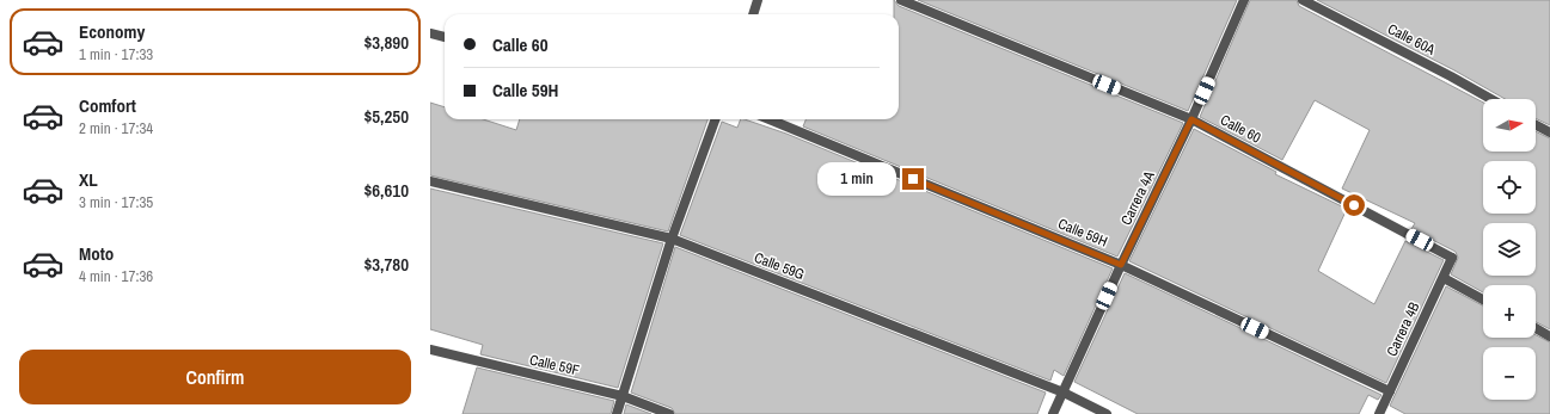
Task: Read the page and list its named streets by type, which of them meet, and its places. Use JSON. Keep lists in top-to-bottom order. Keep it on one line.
{"streets":{"street":["Calle 60A","Calle 60","Carrera 4A","Calle 59H","Calle 59G","Carrera 4B","Calle 59F"]},"crossings":[["Calle 60","Carrera 4A"],["Calle 60","Carrera 4B"],["Carrera 4A","Calle 59H"],["Carrera 4A","Calle 59G"],["Calle 59H","Carrera 4B"]],"north":"right","page":{"list":[{"name":"Economy","note":"1 min · 17:33","value":"$3,890"},{"name":"Comfort","note":"2 min · 17:34","value":"$5,250"},{"name":"XL","note":"3 min · 17:35","value":"$6,610"},{"name":"Moto","note":"4 min · 17:36","value":"$3,780"}],"banner":["Calle 60","Calle 59H"],"map_buttons":["+","−"],"bubble":"1 min","buttons":"Confirm"}}
